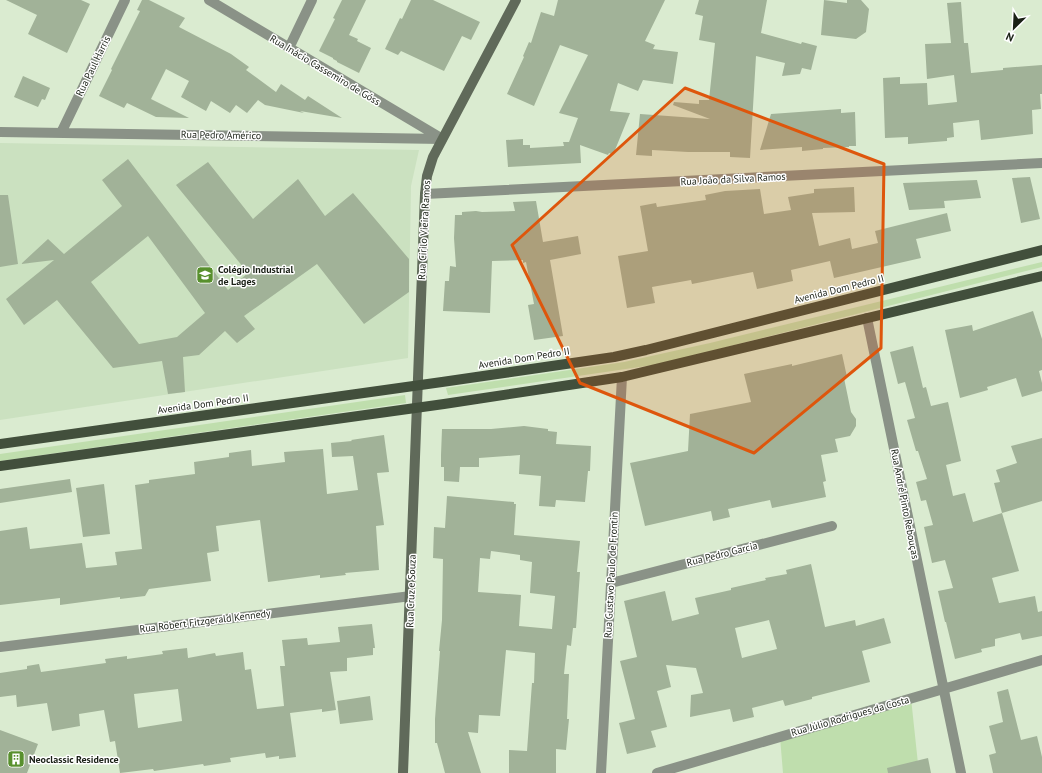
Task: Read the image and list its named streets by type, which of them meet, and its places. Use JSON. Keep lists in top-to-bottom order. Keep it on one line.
{"streets":{"main road":["Rua Cirilo Vieira Ramos","Avenida Dom Pedro II","Rua Cruz e Souza"],"street":["Rua Paul Harris","Rua Inácio Cassemiro de Góss","Rua Pedro Américo","Rua João da Silva Ramos","Rua André Pinto Rebouças","Rua Pedro Garcia","Rua Gustavo Paulo de Frontin","Rua Robert Fitzgerald Kennedy","Rua Júlio Rodrigues da Costa"]},"crossings":[["Rua Paul Harris","Rua Pedro Américo"],["Rua Inácio Cassemiro de Góss","Rua Pedro Américo"],["Rua Inácio Cassemiro de Góss","Rua Cirilo Vieira Ramos"],["Rua Pedro Américo","Rua Cirilo Vieira Ramos"],["Rua João da Silva Ramos","Rua Cirilo Vieira Ramos"],["Rua Cirilo Vieira Ramos","Avenida Dom Pedro II"],["Rua Cirilo Vieira Ramos","Rua Cruz e Souza"],["Rua André Pinto Rebouças","Rua Júlio Rodrigues da Costa"],["Rua Pedro Garcia","Rua Gustavo Paulo de Frontin"],["Rua Cruz e Souza","Rua Robert Fitzgerald Kennedy"]],"places":{"school or university":["Colégio Industrial de Lages"],"building":["Neoclassic Residence"]},"north":"bottom left"}
